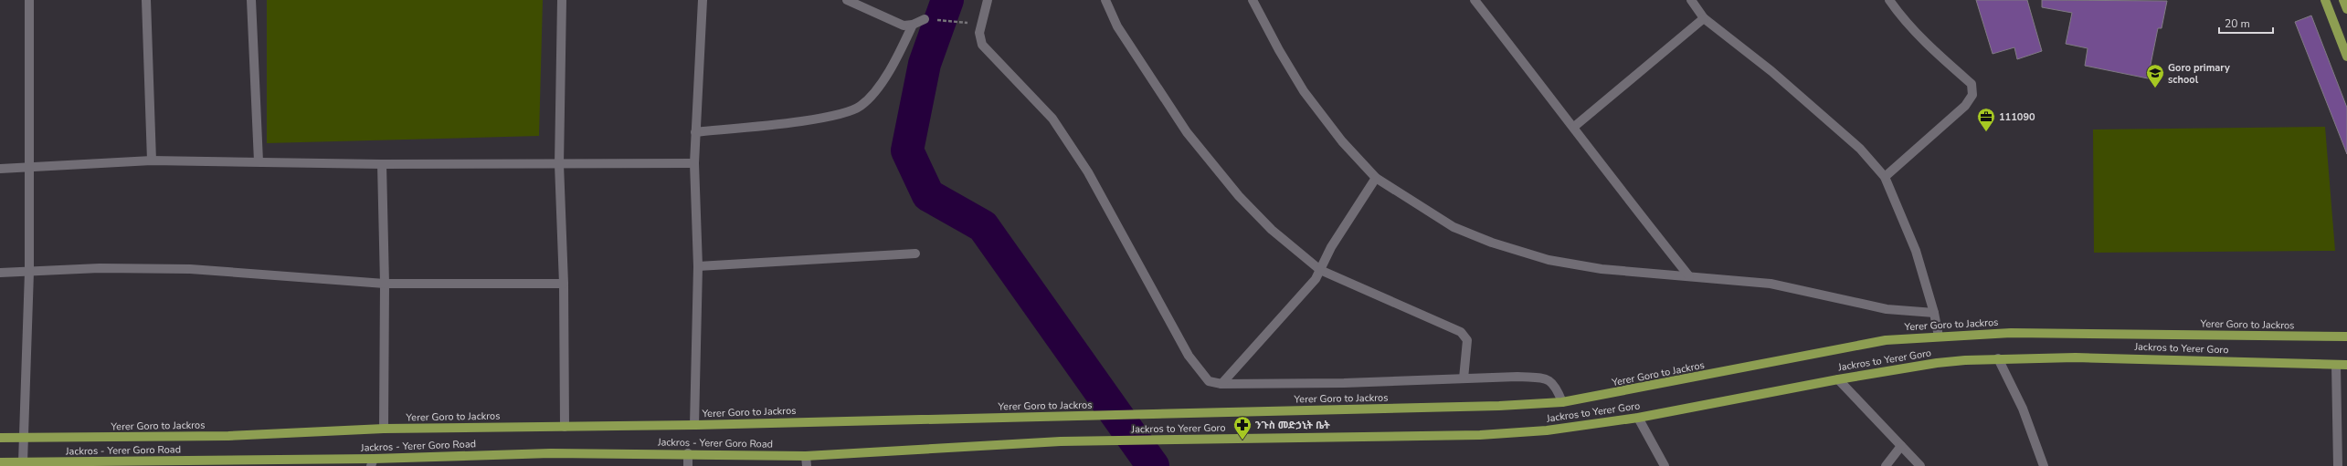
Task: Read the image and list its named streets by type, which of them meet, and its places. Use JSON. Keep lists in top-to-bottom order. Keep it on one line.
{"streets":{"main road":["Yerer Goro to Jackros","Jackros to Yerer Goro","Jackros - Yerer Goro Road"]},"crossings":[["Jackros to Yerer Goro","Jackros - Yerer Goro Road"]],"places":{"school or university":["Goro primary school"],"office":["111090"],"pharmacy":["ንጉስ መድኃኒት ቤት"]},"scale_bar":"20 m"}
